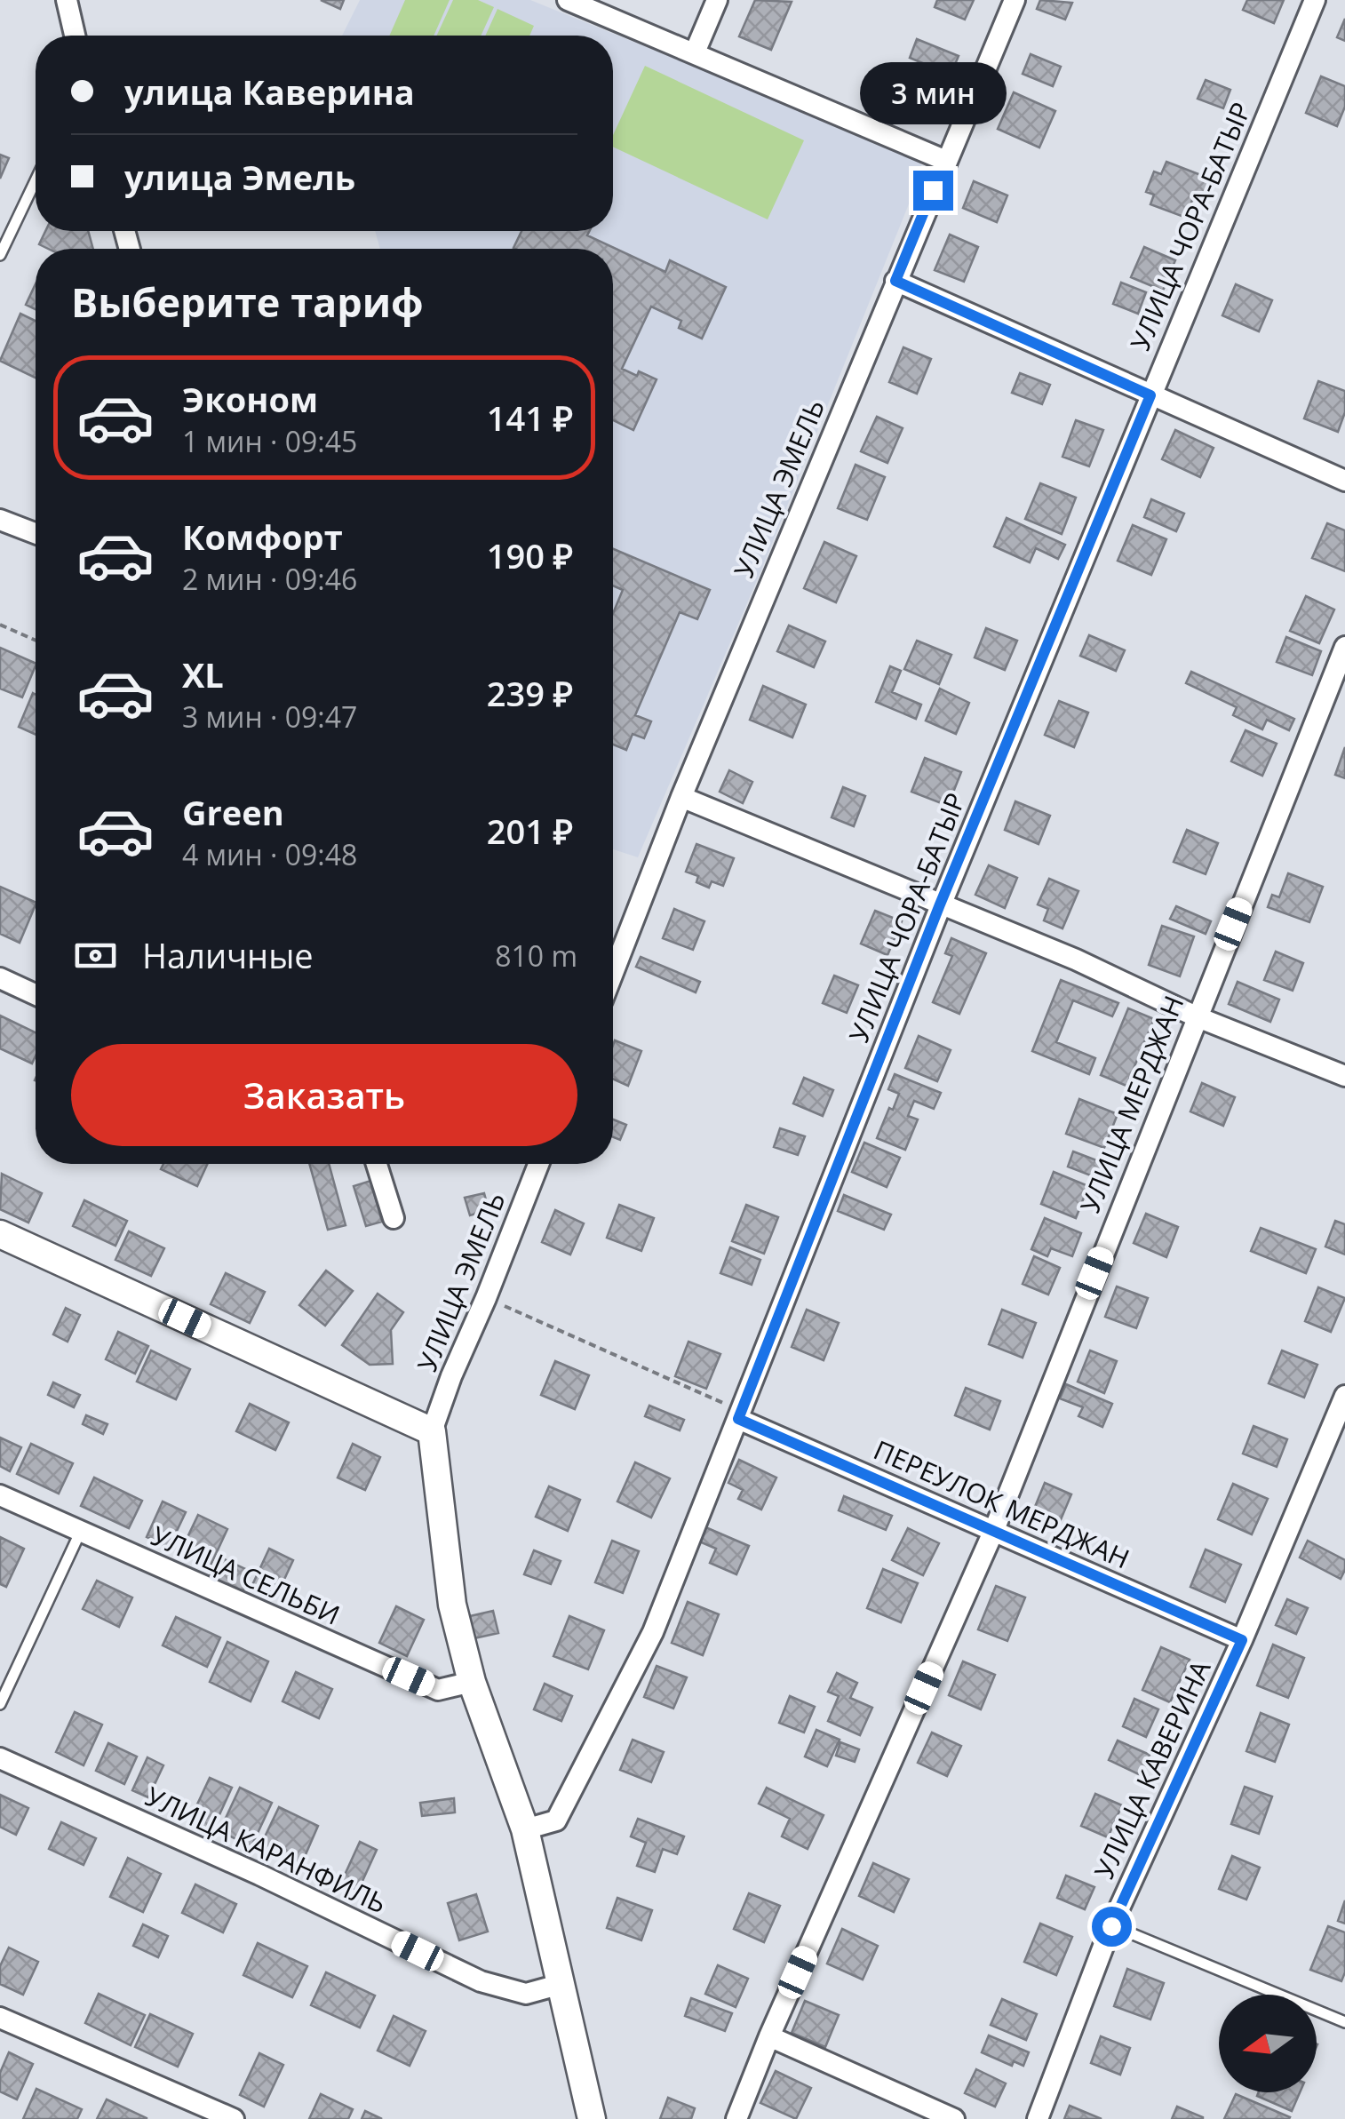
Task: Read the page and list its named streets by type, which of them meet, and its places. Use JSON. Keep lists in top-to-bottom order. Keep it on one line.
{"streets":{"street":["УЛИЦА ЧОРА-БАТЫР","УЛИЦА ЭМЕЛЬ","УЛИЦА МЕРДЖАН","ПЕРЕУЛОК МЕРДЖАН","УЛИЦА СЕЛЬБИ","УЛИЦА КАВЕРИНА","УЛИЦА КАРАНФИЛЬ"]},"crossings":[["УЛИЦА ЧОРА-БАТЫР","ПЕРЕУЛОК МЕРДЖАН"],["УЛИЦА МЕРДЖАН","ПЕРЕУЛОК МЕРДЖАН"],["ПЕРЕУЛОК МЕРДЖАН","УЛИЦА КАВЕРИНА"]],"north":"left","page":{"banner":["улица Каверина","улица Эмель"],"bubble":"3 мин","heading":"Выберите тариф","list":[{"name":"Эконом","note":"1 мин · 09:45","value":"141 ₽"},{"name":"Комфорт","note":"2 мин · 09:46","value":"190 ₽"},{"name":"XL","note":"3 мин · 09:47","value":"239 ₽"},{"name":"Green","note":"4 мин · 09:48","value":"201 ₽"}],"pay":["Наличные","810 m"],"buttons":"Заказать"}}
